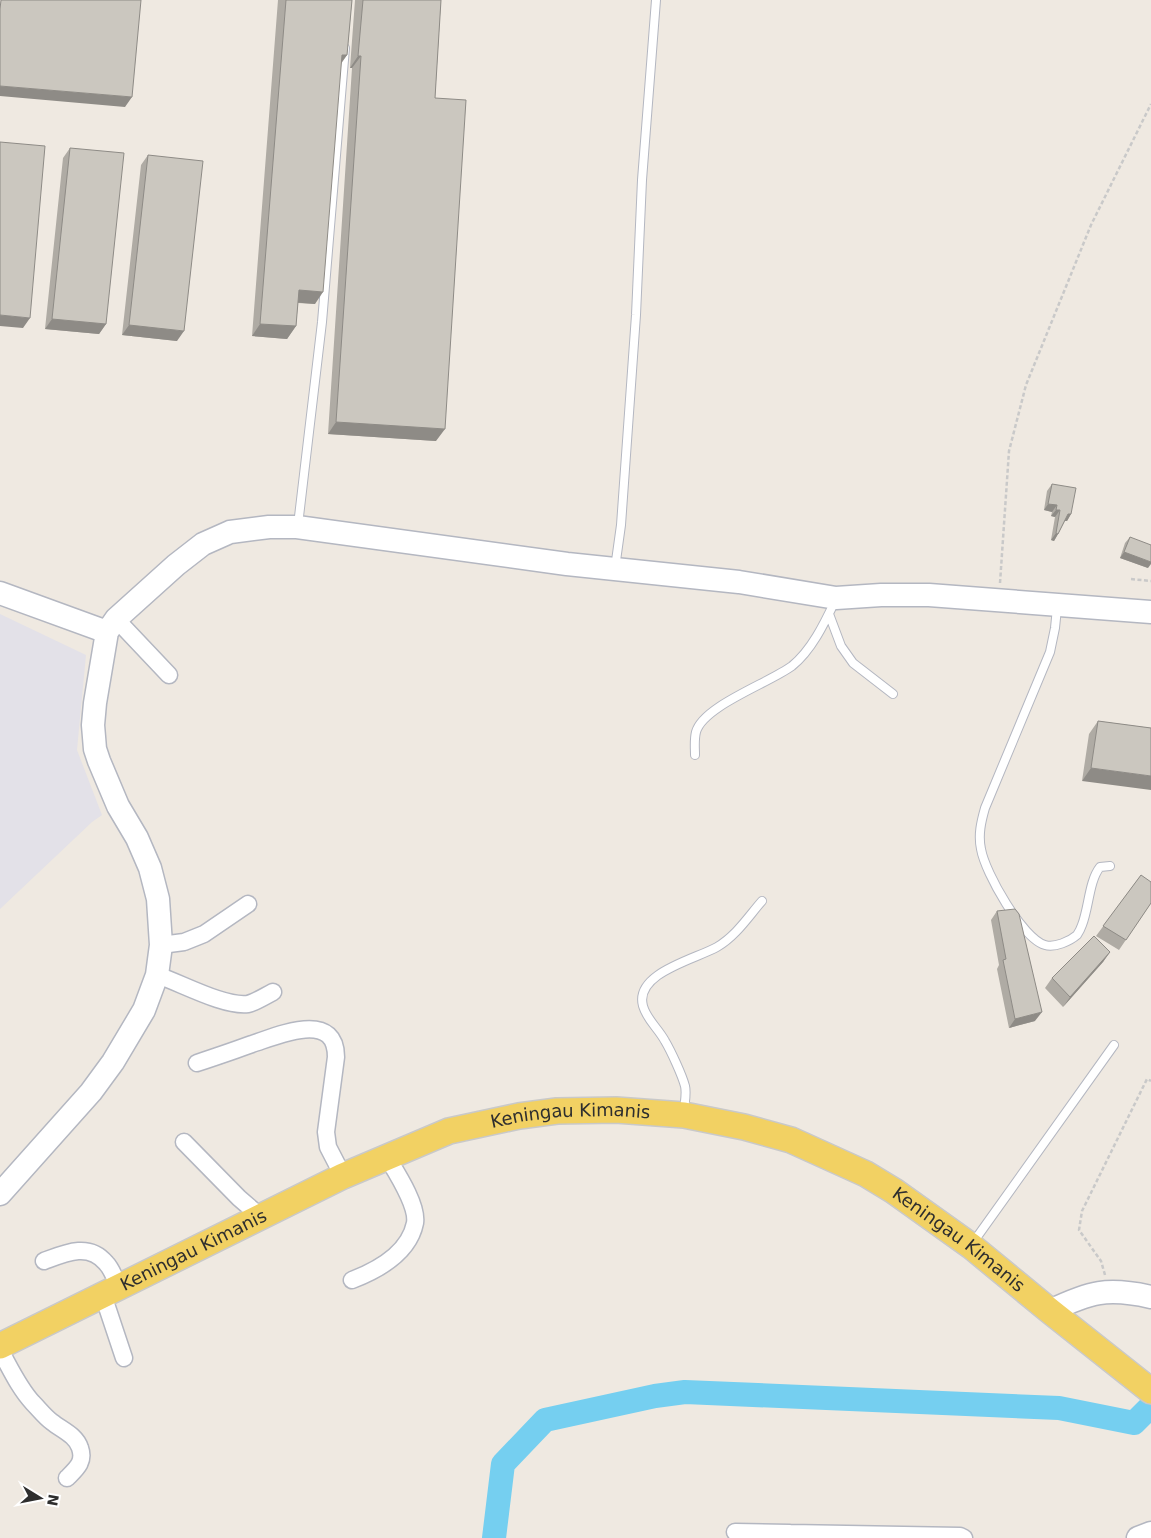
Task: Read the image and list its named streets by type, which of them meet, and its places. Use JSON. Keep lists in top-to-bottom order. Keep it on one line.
{"streets":{"main road":["Keningau Kimanis"]},"north":"right"}
